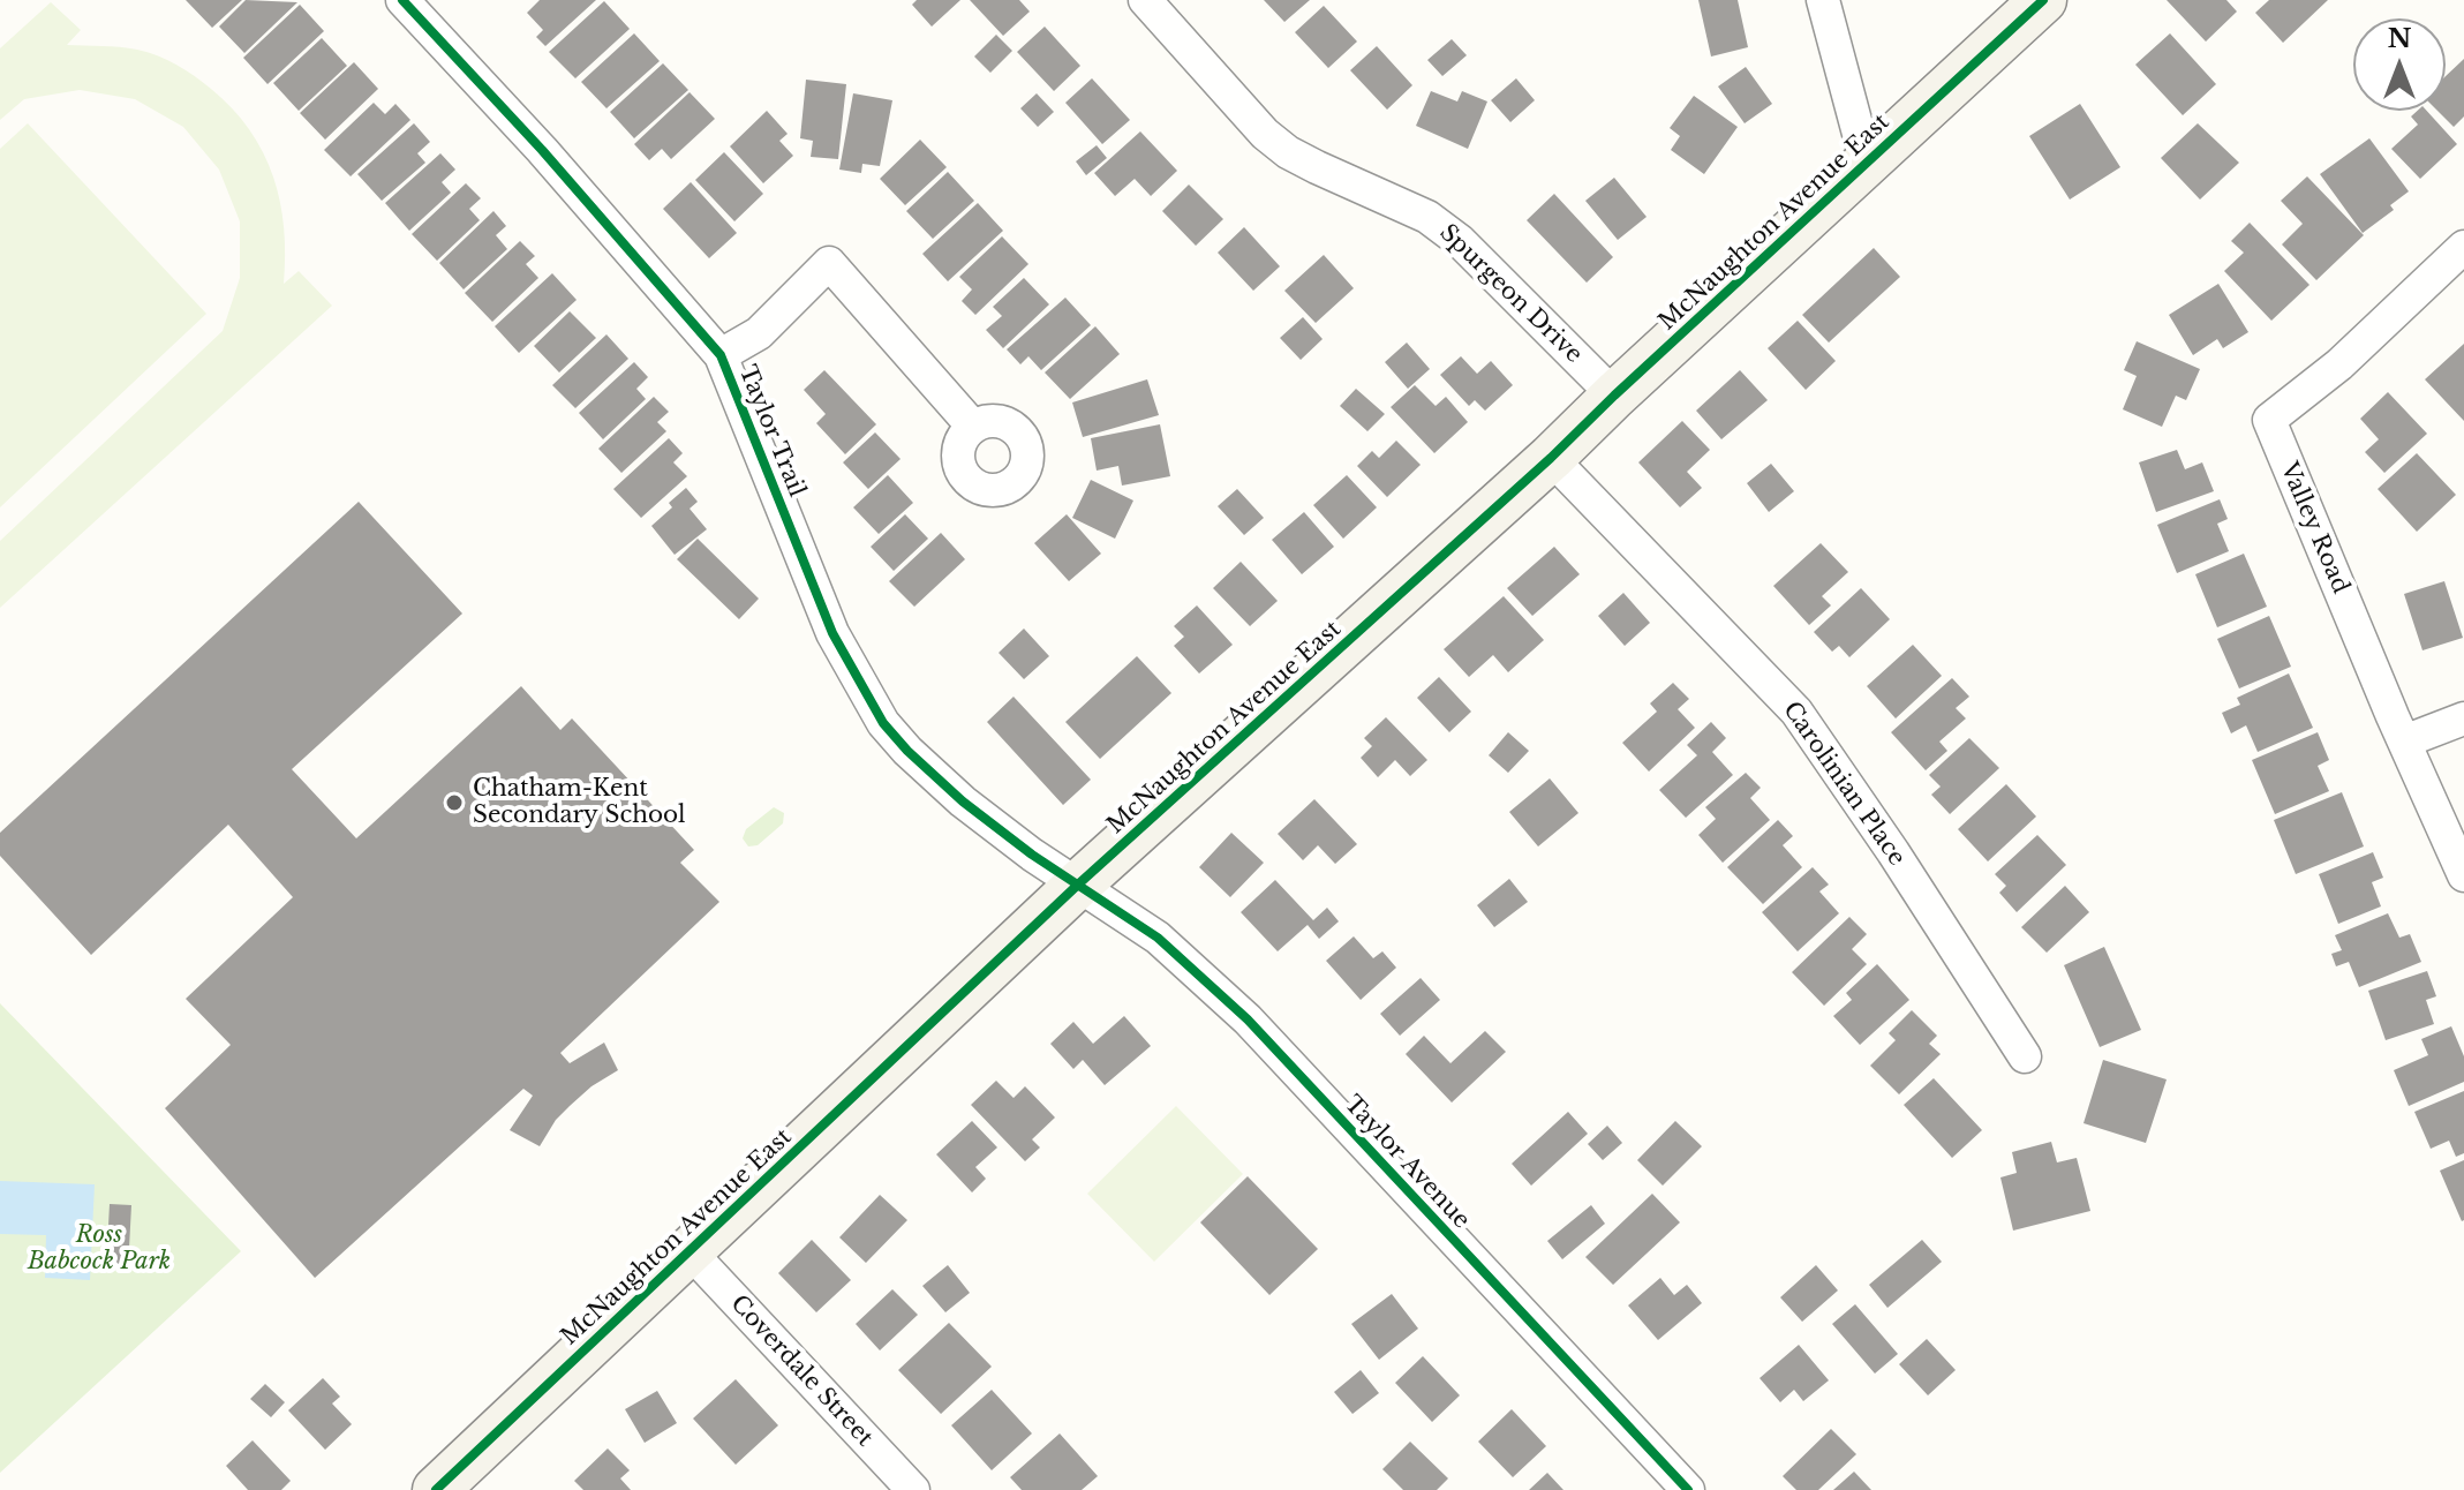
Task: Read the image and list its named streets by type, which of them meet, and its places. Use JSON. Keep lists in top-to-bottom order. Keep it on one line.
{"streets":{"main road":["McNaughton Avenue East"],"street":["Spurgeon Drive","Taylor Trail","Valley Road","Carolinian Place","Taylor Avenue","Coverdale Street"]},"crossings":[["McNaughton Avenue East","Spurgeon Drive"],["McNaughton Avenue East","Taylor Trail"],["McNaughton Avenue East","Carolinian Place"],["McNaughton Avenue East","Taylor Avenue"],["McNaughton Avenue East","Coverdale Street"],["Taylor Trail","Taylor Avenue"]],"parks":["Ross Babcock Park"],"places":["Chatham-Kent Secondary School"],"north":"top"}
